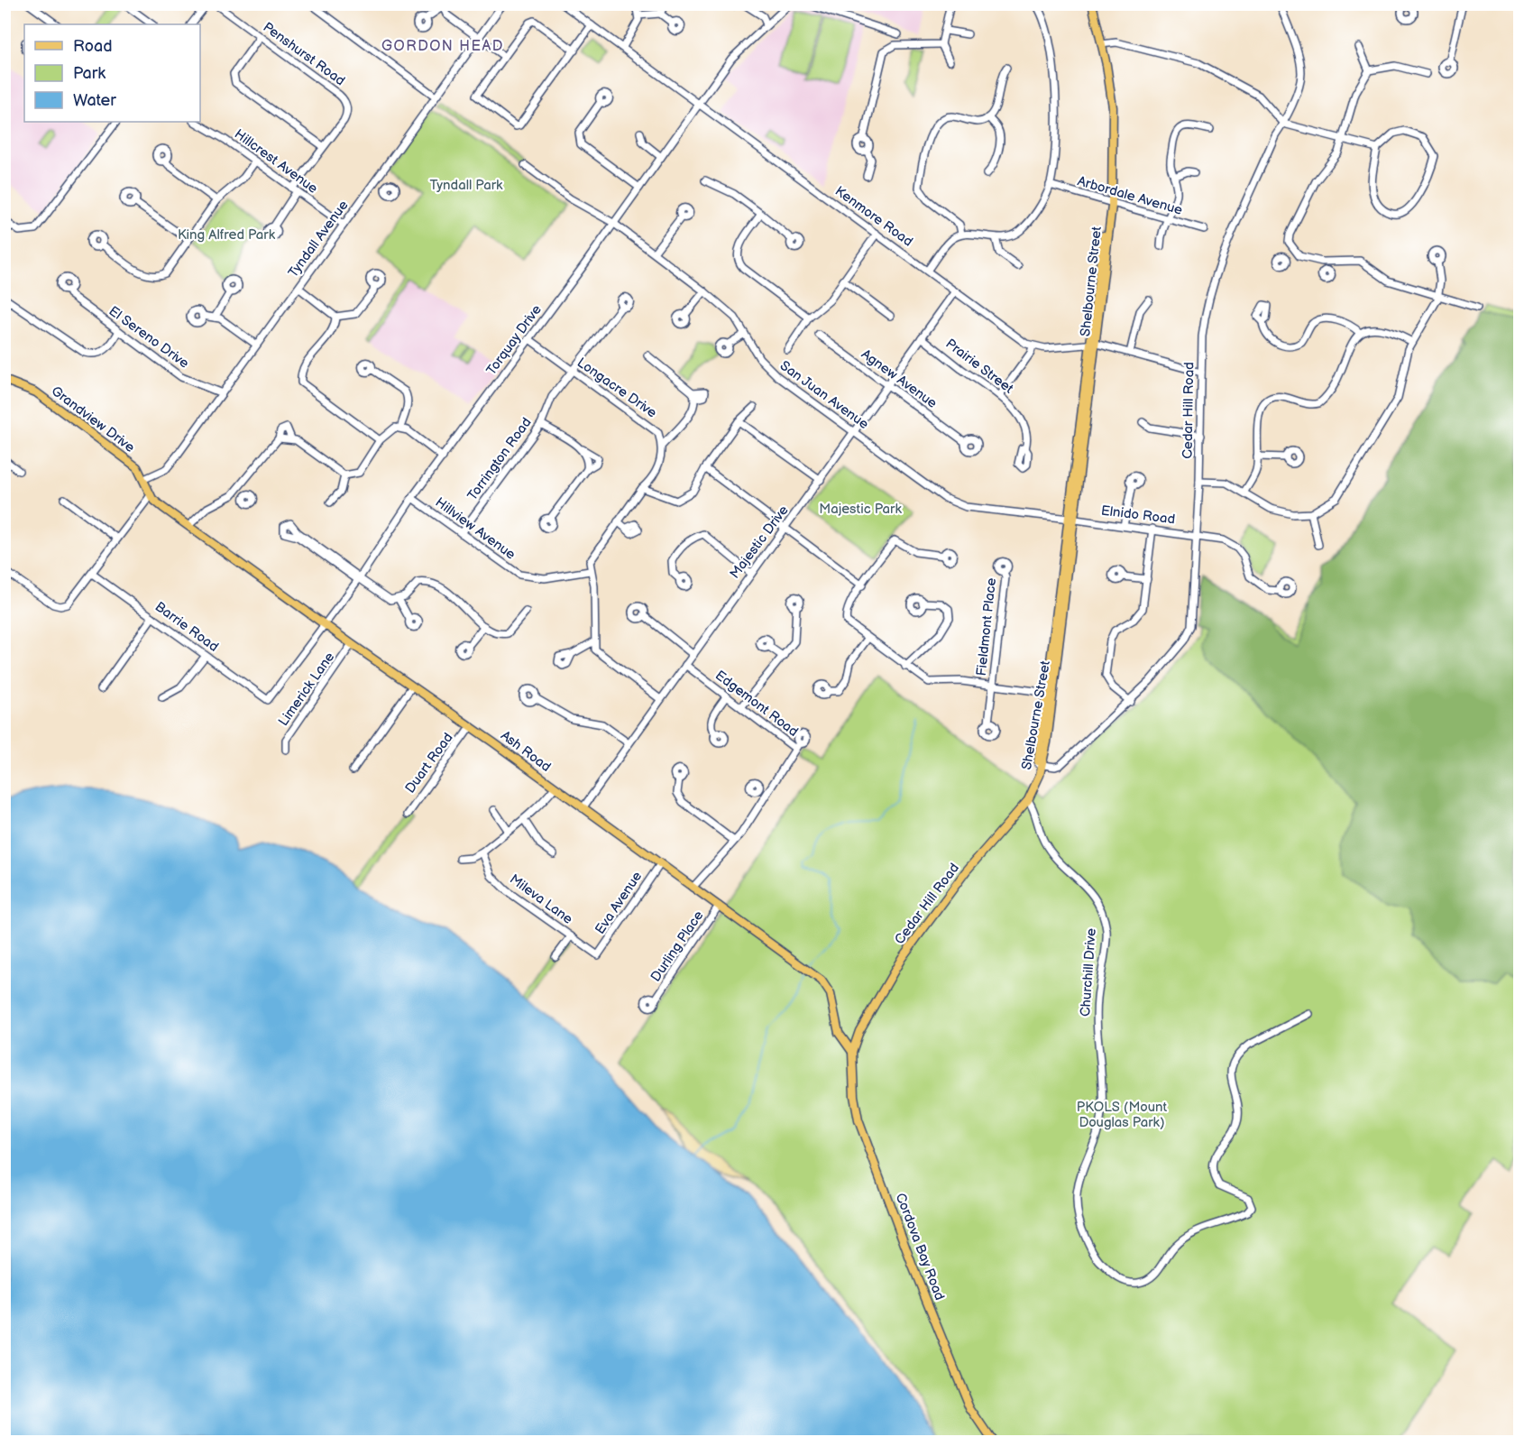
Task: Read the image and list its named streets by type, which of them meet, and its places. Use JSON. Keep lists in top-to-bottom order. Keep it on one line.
{"streets":{"main road":["Shelbourne Street","Cedar Hill Road","Grandview Drive","Ash Road","Cordova Bay Road"],"street":["Penshurst Road","Hillcrest Avenue","Arbordale Avenue","Kenmore Road","Tyndall Avenue","El Sereno Drive","Torquay Drive","Prairie Street","Agnew Avenue","Longacre Drive","San Juan Avenue","Torrington Road","Elnido Road","Hillview Avenue","Majestic Drive","Barrie Road","Fieldmont Place","Limerick Lane","Edgemont Road","Duart Road","Mileva Lane","Eva Avenue","Durling Place","Churchill Drive"]},"crossings":[["Penshurst Road","Hillcrest Avenue"],["Hillcrest Avenue","Tyndall Avenue"],["Arbordale Avenue","Shelbourne Street"],["Kenmore Road","Torquay Drive"],["Kenmore Road","Majestic Drive"],["Tyndall Avenue","El Sereno Drive"],["Tyndall Avenue","Grandview Drive"],["Shelbourne Street","San Juan Avenue"],["Shelbourne Street","Cedar Hill Road"],["Shelbourne Street","Elnido Road"],["Torquay Drive","Longacre Drive"],["Torquay Drive","San Juan Avenue"],["Torquay Drive","Hillview Avenue"],["Torquay Drive","Barrie Road"],["Torquay Drive","Ash Road"],["Prairie Street","Majestic Drive"],["Agnew Avenue","Majestic Drive"],["Longacre Drive","Torrington Road"],["San Juan Avenue","Elnido Road"],["San Juan Avenue","Majestic Drive"],["Cedar Hill Road","Elnido Road"],["Cedar Hill Road","Ash Road"],["Cedar Hill Road","Churchill Drive"],["Cedar Hill Road","Cordova Bay Road"],["Grandview Drive","Ash Road"],["Torrington Road","Hillview Avenue"],["Majestic Drive","Edgemont Road"],["Majestic Drive","Ash Road"],["Limerick Lane","Ash Road"],["Edgemont Road","Ash Road"],["Ash Road","Duart Road"],["Ash Road","Eva Avenue"],["Ash Road","Durling Place"],["Ash Road","Cordova Bay Road"],["Mileva Lane","Eva Avenue"]],"districts":["GORDON HEAD"],"parks":["Tyndall Park","King Alfred Park","Majestic Park","PKOLS (Mount Douglas Park)"],"legend":["Road","Park","Water"]}
